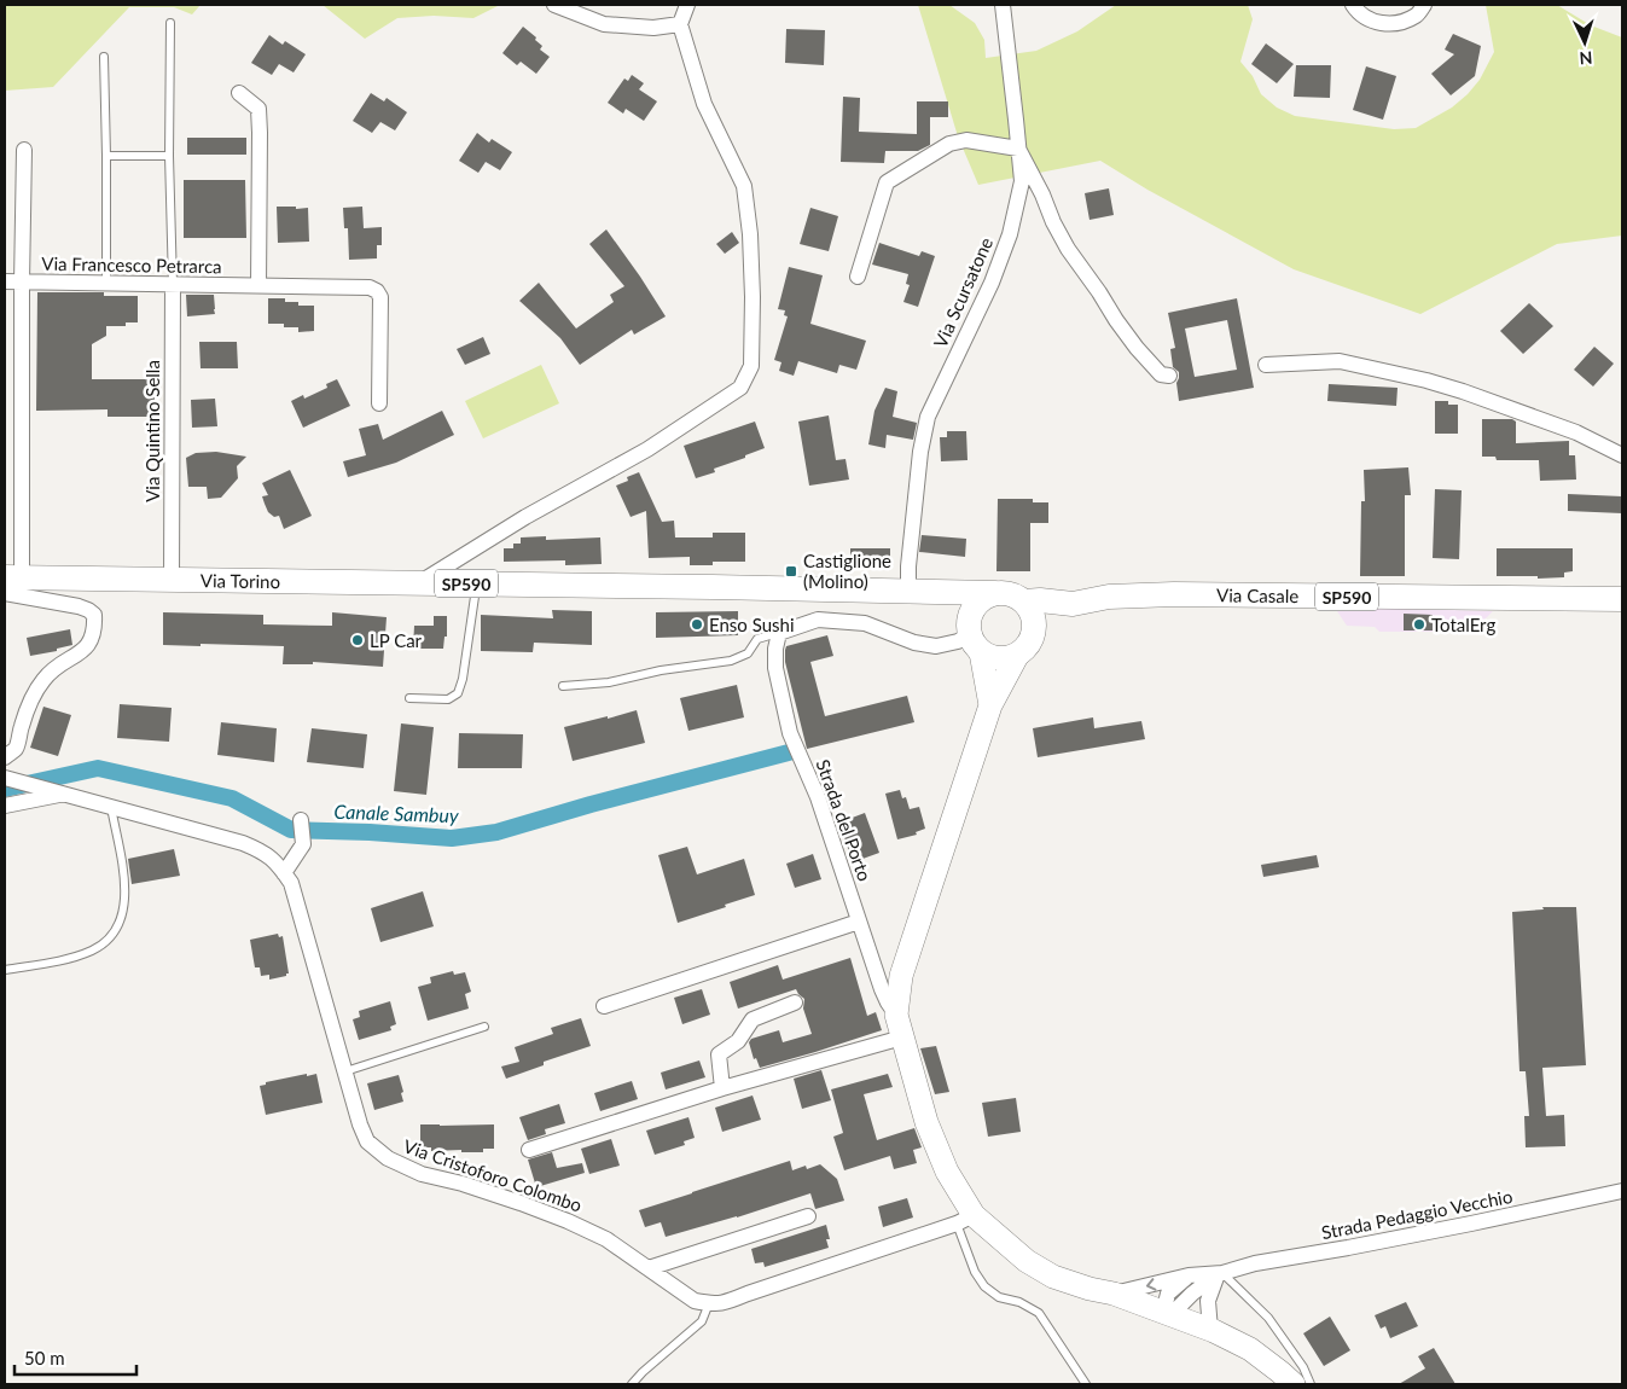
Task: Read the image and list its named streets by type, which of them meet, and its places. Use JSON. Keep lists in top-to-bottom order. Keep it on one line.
{"streets":{"main road":["Via Torino","SP590","Via Casale"],"street":["Via Francesco Petrarca","Via Scursatone","Via Quintino Sella","Strada del Porto","Via Cristoforo Colombo","Strada Pedaggio Vecchio"]},"crossings":[["Via Francesco Petrarca","Via Quintino Sella"],["Via Scursatone","Via Torino"],["Via Scursatone","SP590"],["Via Quintino Sella","Via Torino"],["Via Torino","SP590"],["SP590","Via Casale"]],"water":["Canale Sambuy"],"places":{"transit":["Castiglione (Molino)"],"other":["Enso Sushi","TotalErg","LP Car"]},"scale_bar":"50 m","north":"bottom"}
